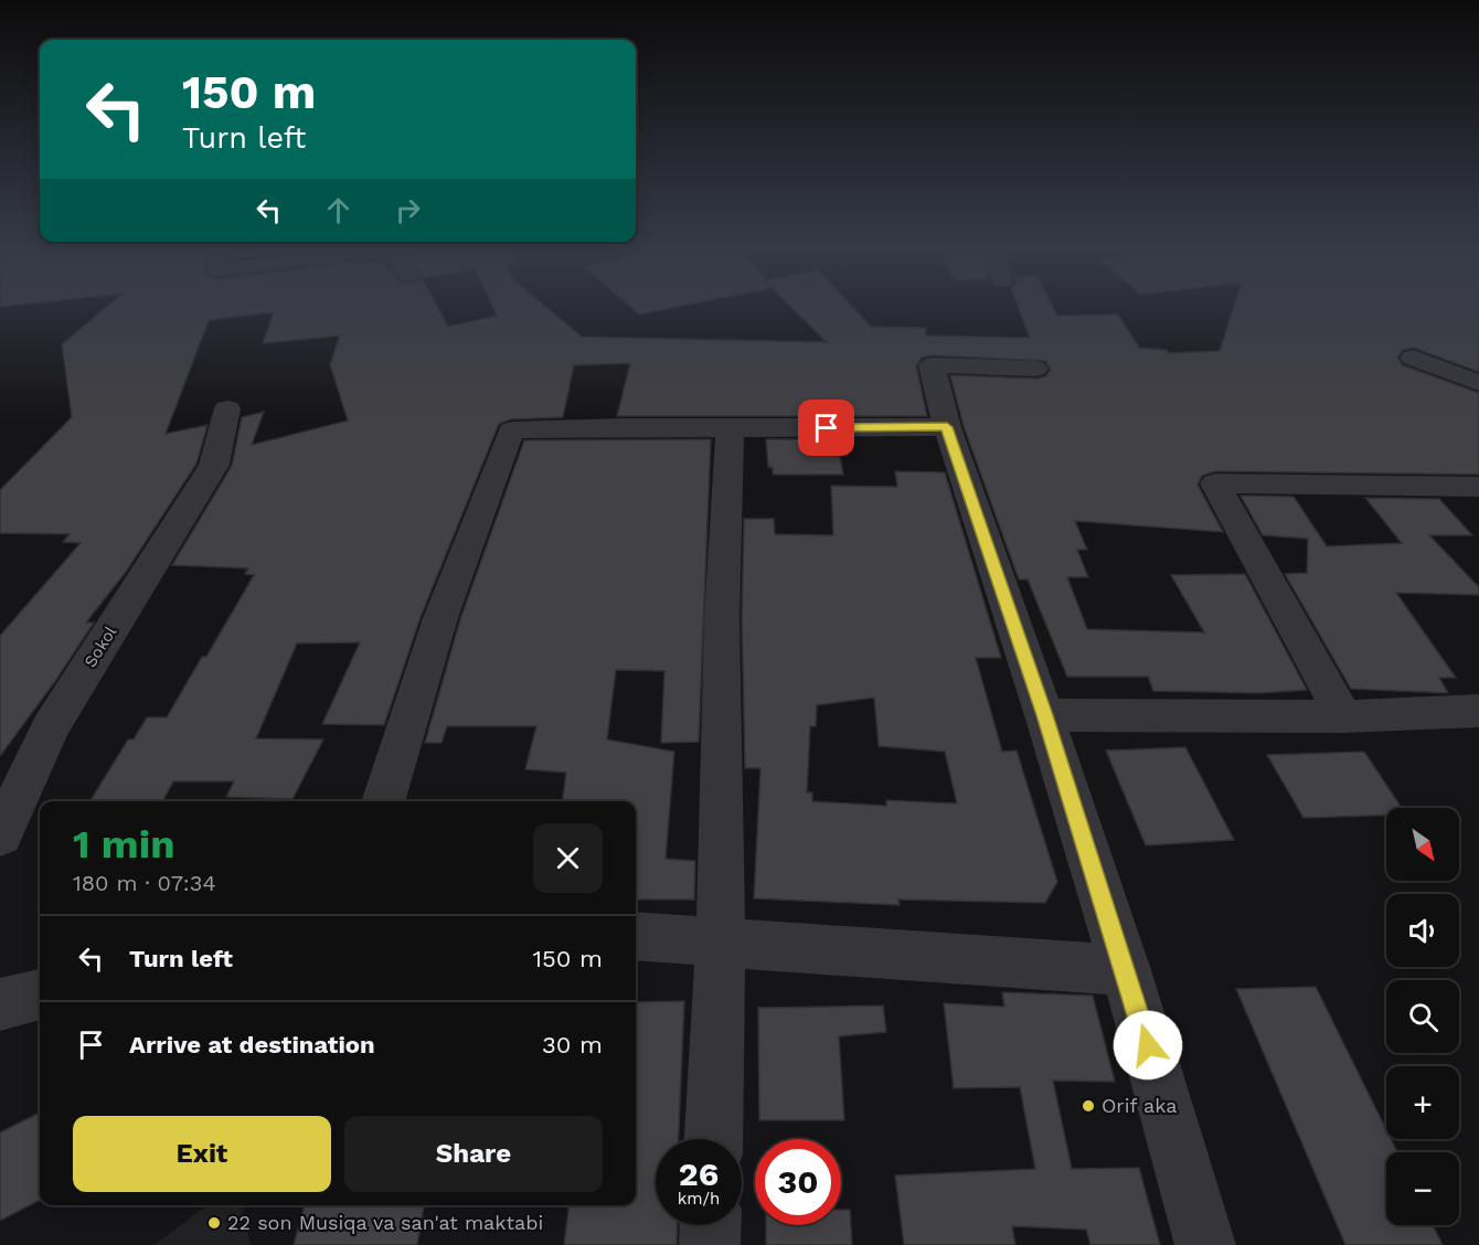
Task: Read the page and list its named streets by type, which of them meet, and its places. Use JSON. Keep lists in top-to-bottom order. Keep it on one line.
{"streets":{"street":["Sokol"]},"places":["Orif aka","22 son Musiqa va san'at maktabi"],"north":"bottom right","page":{"turn":["150 m","Turn left"],"heading":["1 min","180 m · 07:34"],"map_buttons":["+","−"],"list":[{"name":"Turn left","value":"150 m"},{"name":"Arrive at destination","value":"30 m"}],"buttons":["Exit","Share"],"speed":"26 km/h","limit":"30"}}
